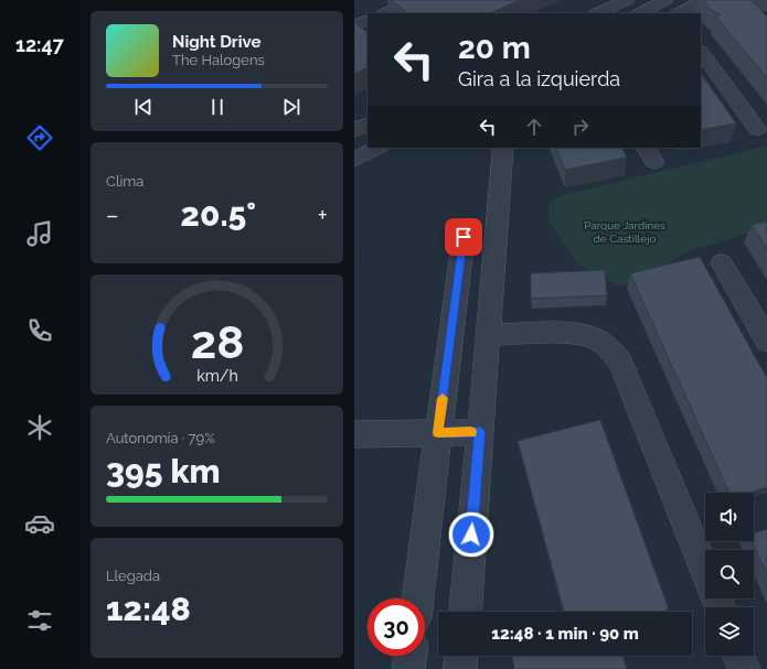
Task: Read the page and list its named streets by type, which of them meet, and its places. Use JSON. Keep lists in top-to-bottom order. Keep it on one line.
{"parks":["Parque Jardines de Castillejo"],"page":{"tabs":"12:47","turn":["20 m","Gira a la izquierda"],"song":["Night Drive","The Halogens"],"tile":["Clima",["Autonomía · 79%","395 km"],["Llegada","12:48"]],"heat":["−","20.5°","+"],"limit":"30","trip":"12:48 · 1 min · 90 m","gauge":["28","km/h"]}}
